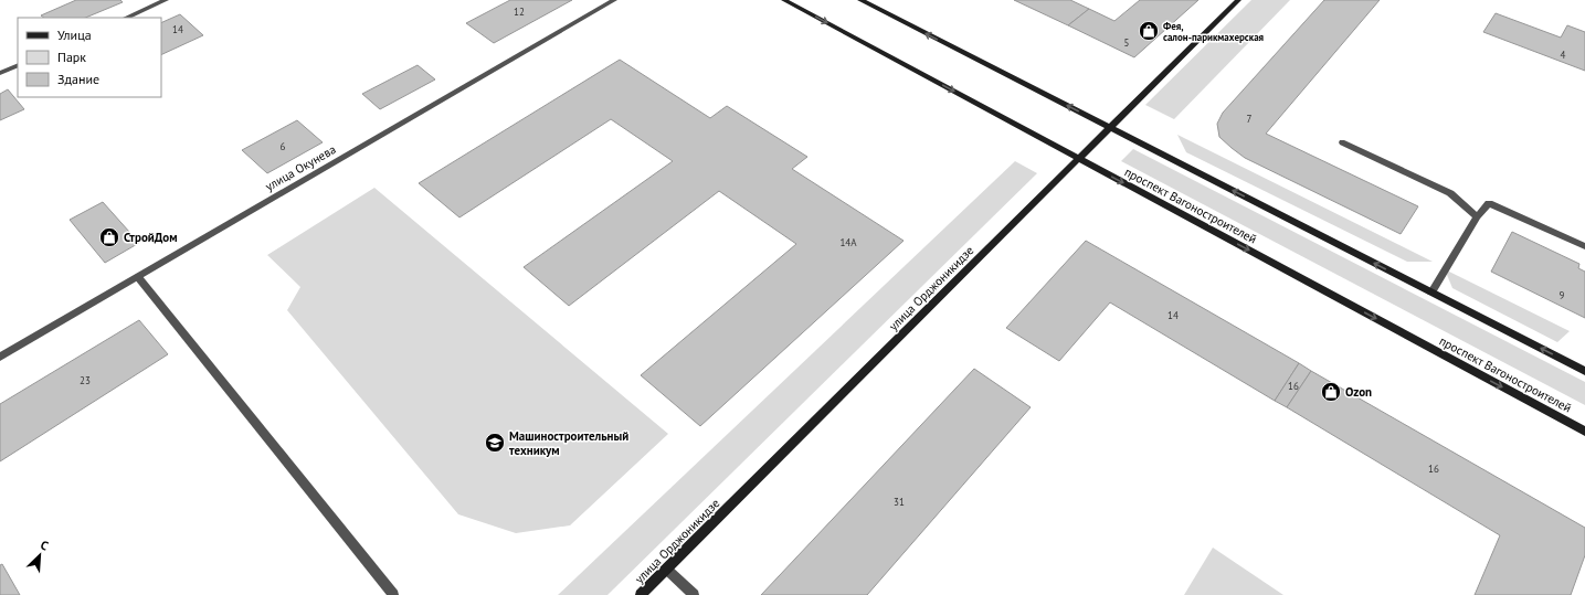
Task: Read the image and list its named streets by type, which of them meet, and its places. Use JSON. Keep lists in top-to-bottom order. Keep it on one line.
{"streets":{"main road":["проспект Вагоностроителей","улица Орджоникидзе"],"street":["улица Окунева"]},"crossings":[["проспект Вагоностроителей","улица Орджоникидзе"]],"places":{"shop":["Фея, салон-парикмахерская","СтройДом","Ozon"],"school or university":["Машиностроительный техникум"]},"house_numbers":["12","14","5","4","7","6","14А","9","14","23","16","16","31"],"legend":["Улица","Парк","Здание"],"north":"top right"}
